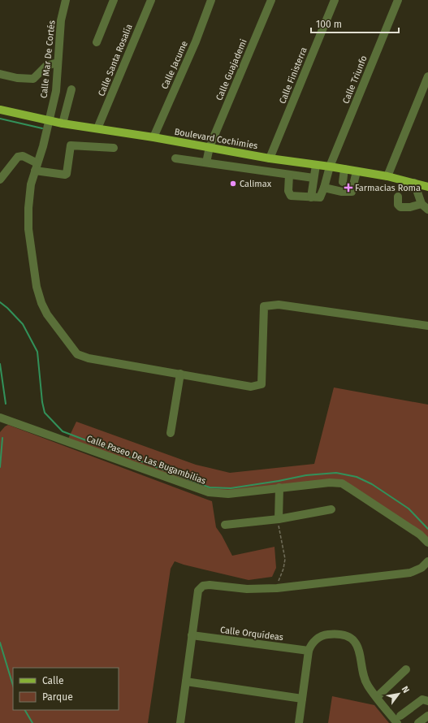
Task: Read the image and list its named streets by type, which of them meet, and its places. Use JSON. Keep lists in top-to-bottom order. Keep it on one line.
{"streets":{"main road":["Boulevard Cochimies"],"street":["Calle Mar De Cortés","Calle Santa Rosalía","Calle Jacume","Calle Guajademi","Calle Finisterra","Calle Triunfo","Calle Paseo De Las Bugambilias","Calle Orquídeas"]},"crossings":[["Calle Mar De Cortés","Boulevard Cochimies"],["Calle Santa Rosalía","Boulevard Cochimies"],["Calle Jacume","Boulevard Cochimies"],["Calle Guajademi","Boulevard Cochimies"],["Calle Finisterra","Boulevard Cochimies"],["Calle Triunfo","Boulevard Cochimies"]],"places":{"other":["Calimax"],"health":["Farmacias Roma"]},"legend":["Calle","Parque"],"scale_bar":"100 m","north":"top right"}
